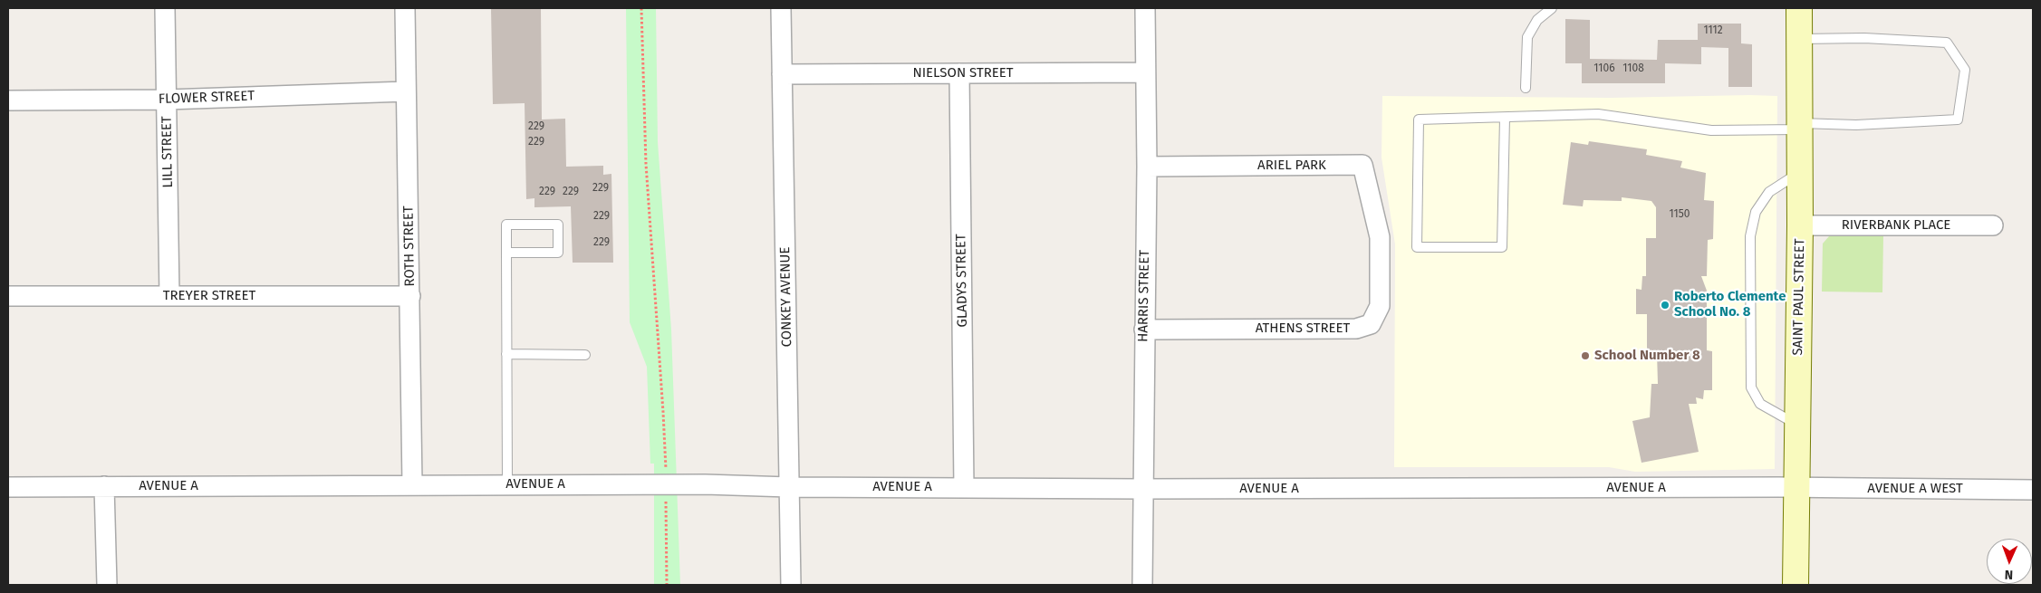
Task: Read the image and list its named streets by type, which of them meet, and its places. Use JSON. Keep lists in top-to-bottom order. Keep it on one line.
{"streets":{"main road":["SAINT PAUL STREET"],"street":["NIELSON STREET","FLOWER STREET","LILL STREET","ARIEL PARK","RIVERBANK PLACE","ROTH STREET","GLADYS STREET","TREYER STREET","HARRIS STREET","CONKEY AVENUE","ATHENS STREET","AVENUE A","AVENUE A WEST"]},"crossings":[["NIELSON STREET","GLADYS STREET"],["NIELSON STREET","HARRIS STREET"],["NIELSON STREET","CONKEY AVENUE"],["FLOWER STREET","LILL STREET"],["FLOWER STREET","ROTH STREET"],["LILL STREET","TREYER STREET"],["ARIEL PARK","HARRIS STREET"],["ARIEL PARK","ATHENS STREET"],["RIVERBANK PLACE","SAINT PAUL STREET"],["ROTH STREET","TREYER STREET"],["ROTH STREET","AVENUE A"],["GLADYS STREET","AVENUE A"],["HARRIS STREET","ATHENS STREET"],["HARRIS STREET","AVENUE A"],["CONKEY AVENUE","AVENUE A"],["SAINT PAUL STREET","AVENUE A"],["SAINT PAUL STREET","AVENUE A WEST"],["AVENUE A","AVENUE A WEST"]],"places":["Roberto Clemente School No. 8","School Number 8"],"house_numbers":["1112","1106","1108","229","229","229","229","229","1150","229","229"],"north":"bottom"}
